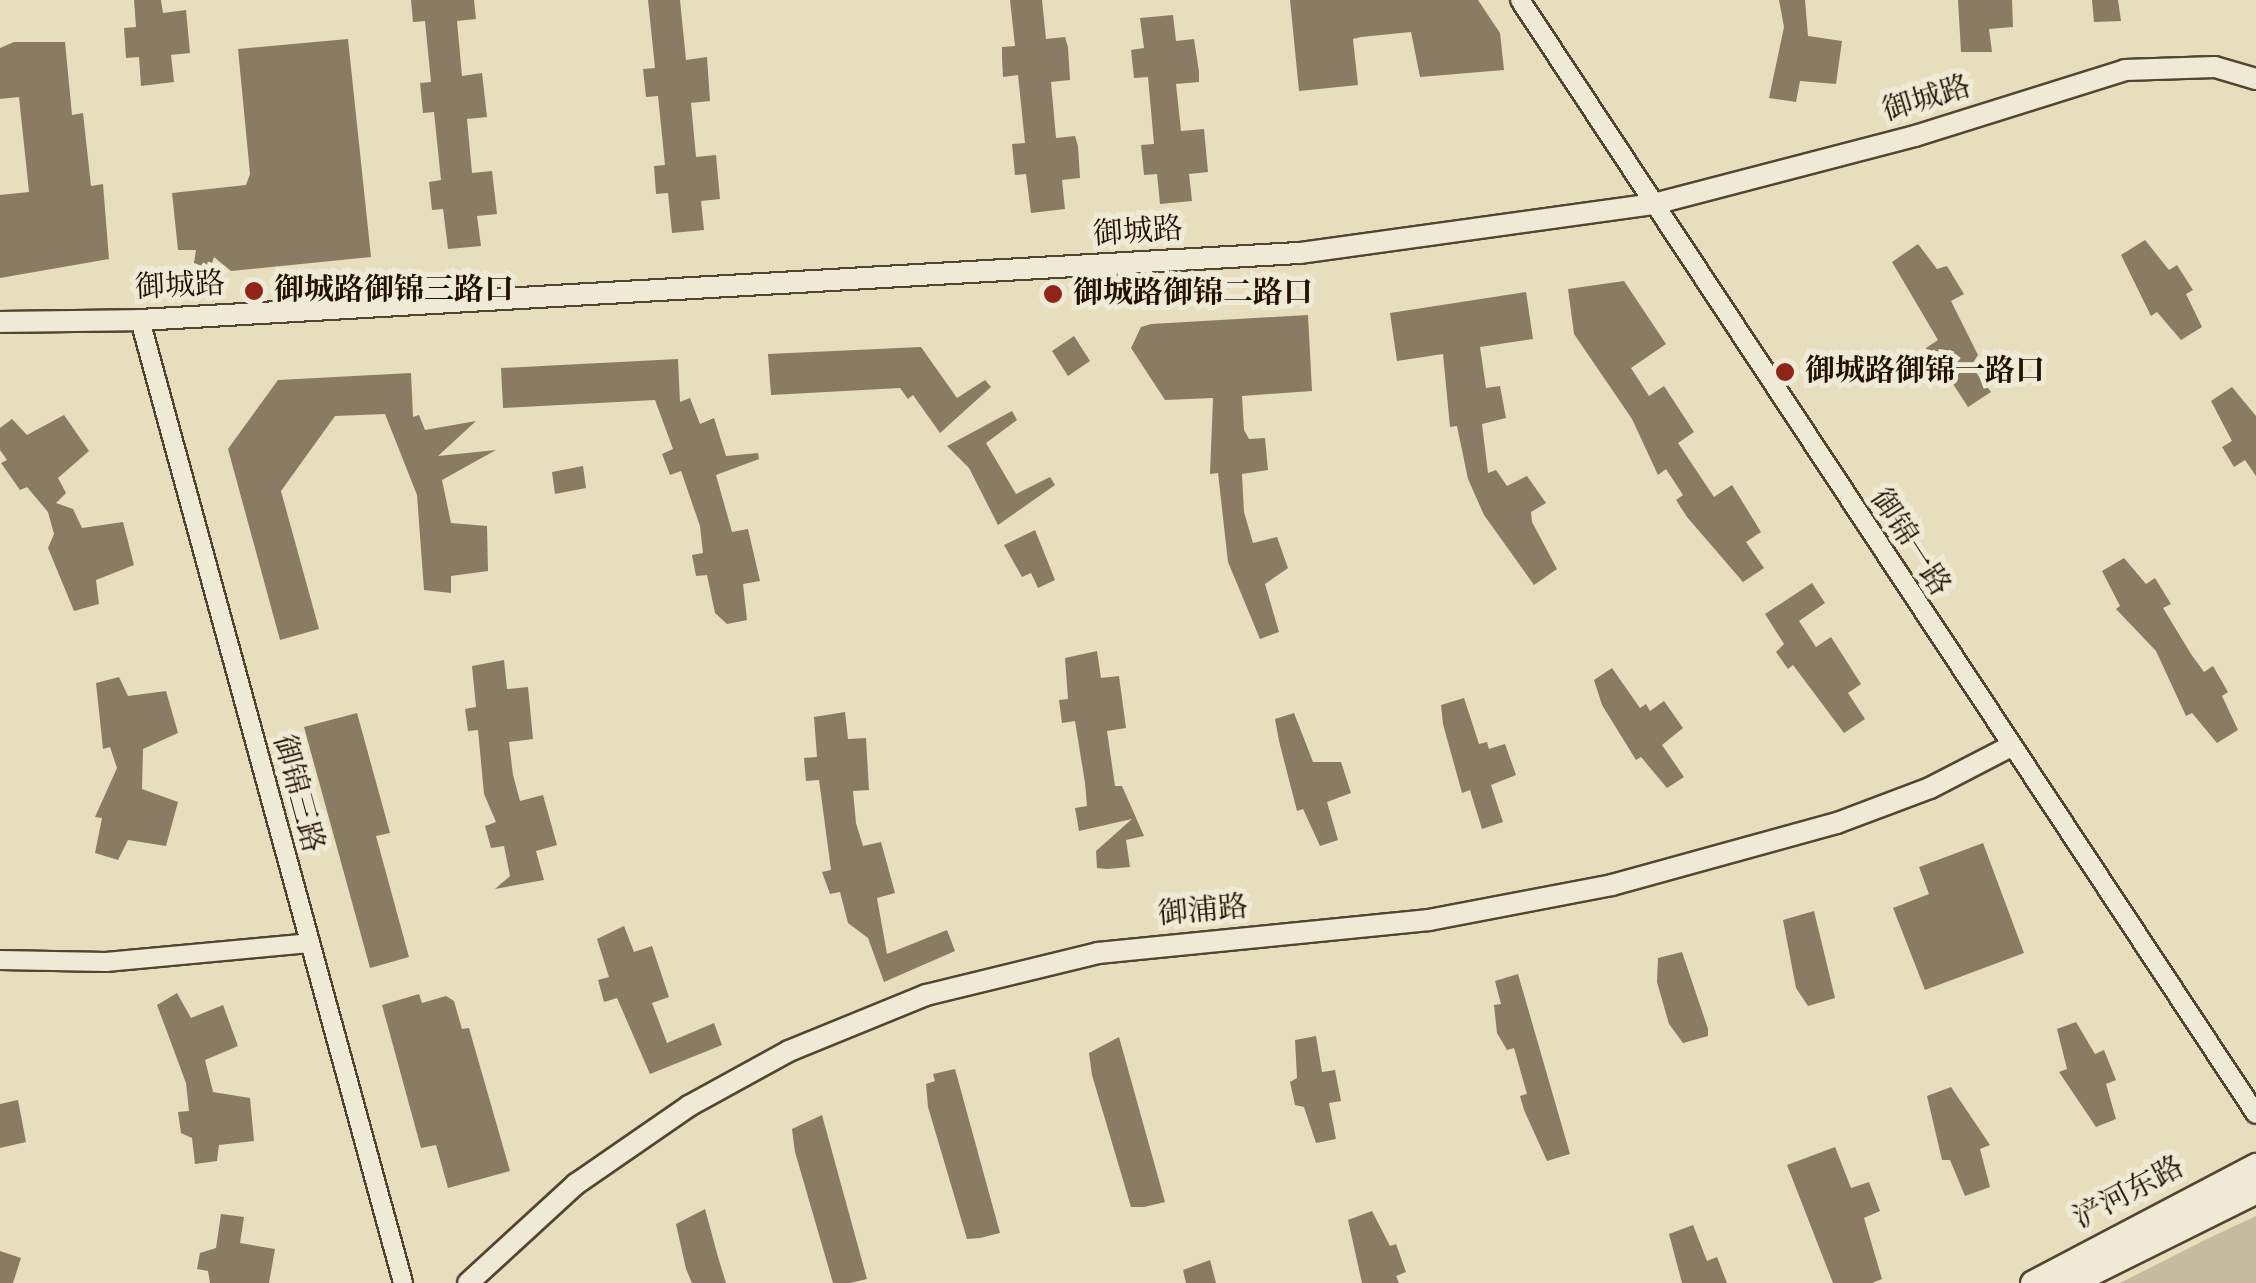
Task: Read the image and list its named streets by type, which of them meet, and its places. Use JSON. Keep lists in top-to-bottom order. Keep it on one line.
{"streets":{"main road":["浐河东路"],"street":["御城路","御锦一路","御锦三路","御浦路"]},"crossings":[["御城路","御锦一路"],["御城路","御锦三路"],["御锦一路","御浦路"]],"places":["御城路御锦三路口","御城路御锦二路口","御城路御锦一路口"]}
